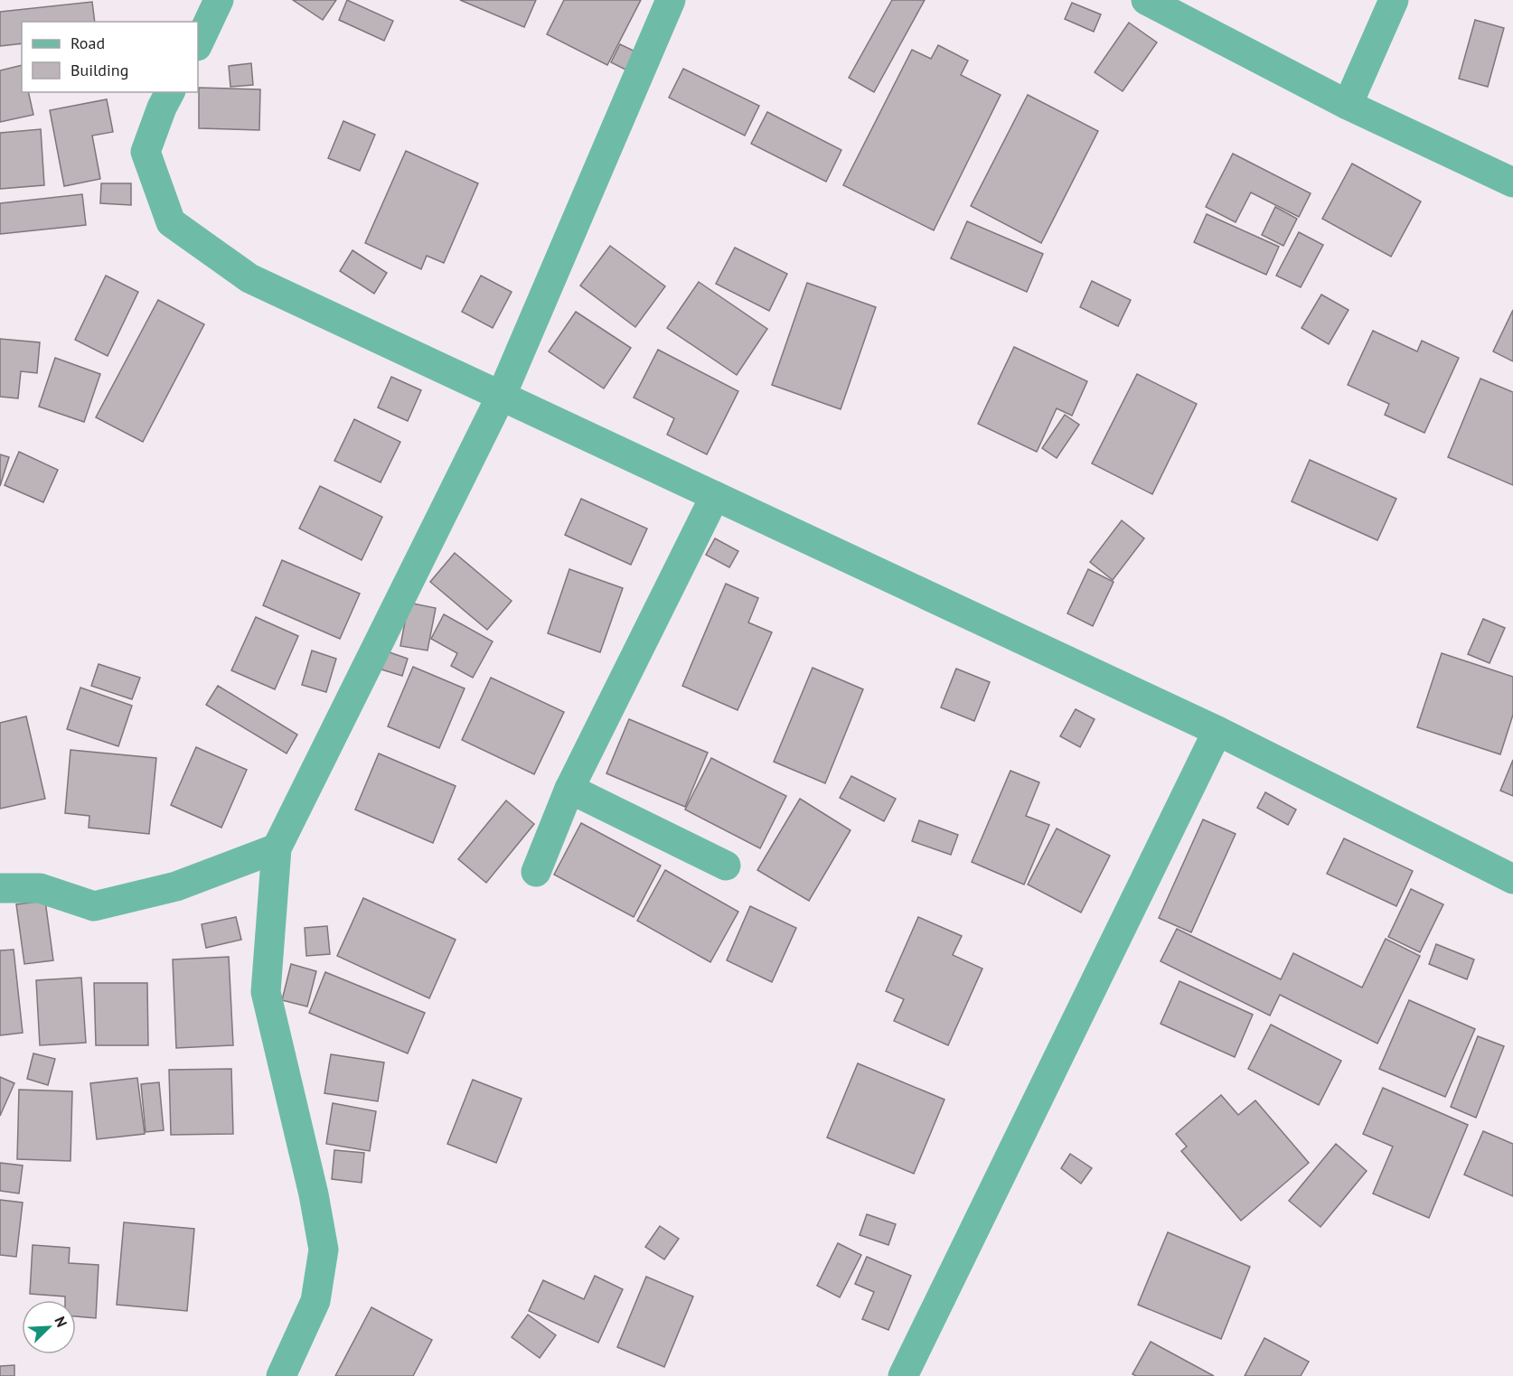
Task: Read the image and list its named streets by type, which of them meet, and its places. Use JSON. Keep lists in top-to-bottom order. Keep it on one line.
{"legend":["Road","Building"],"north":"top right"}
